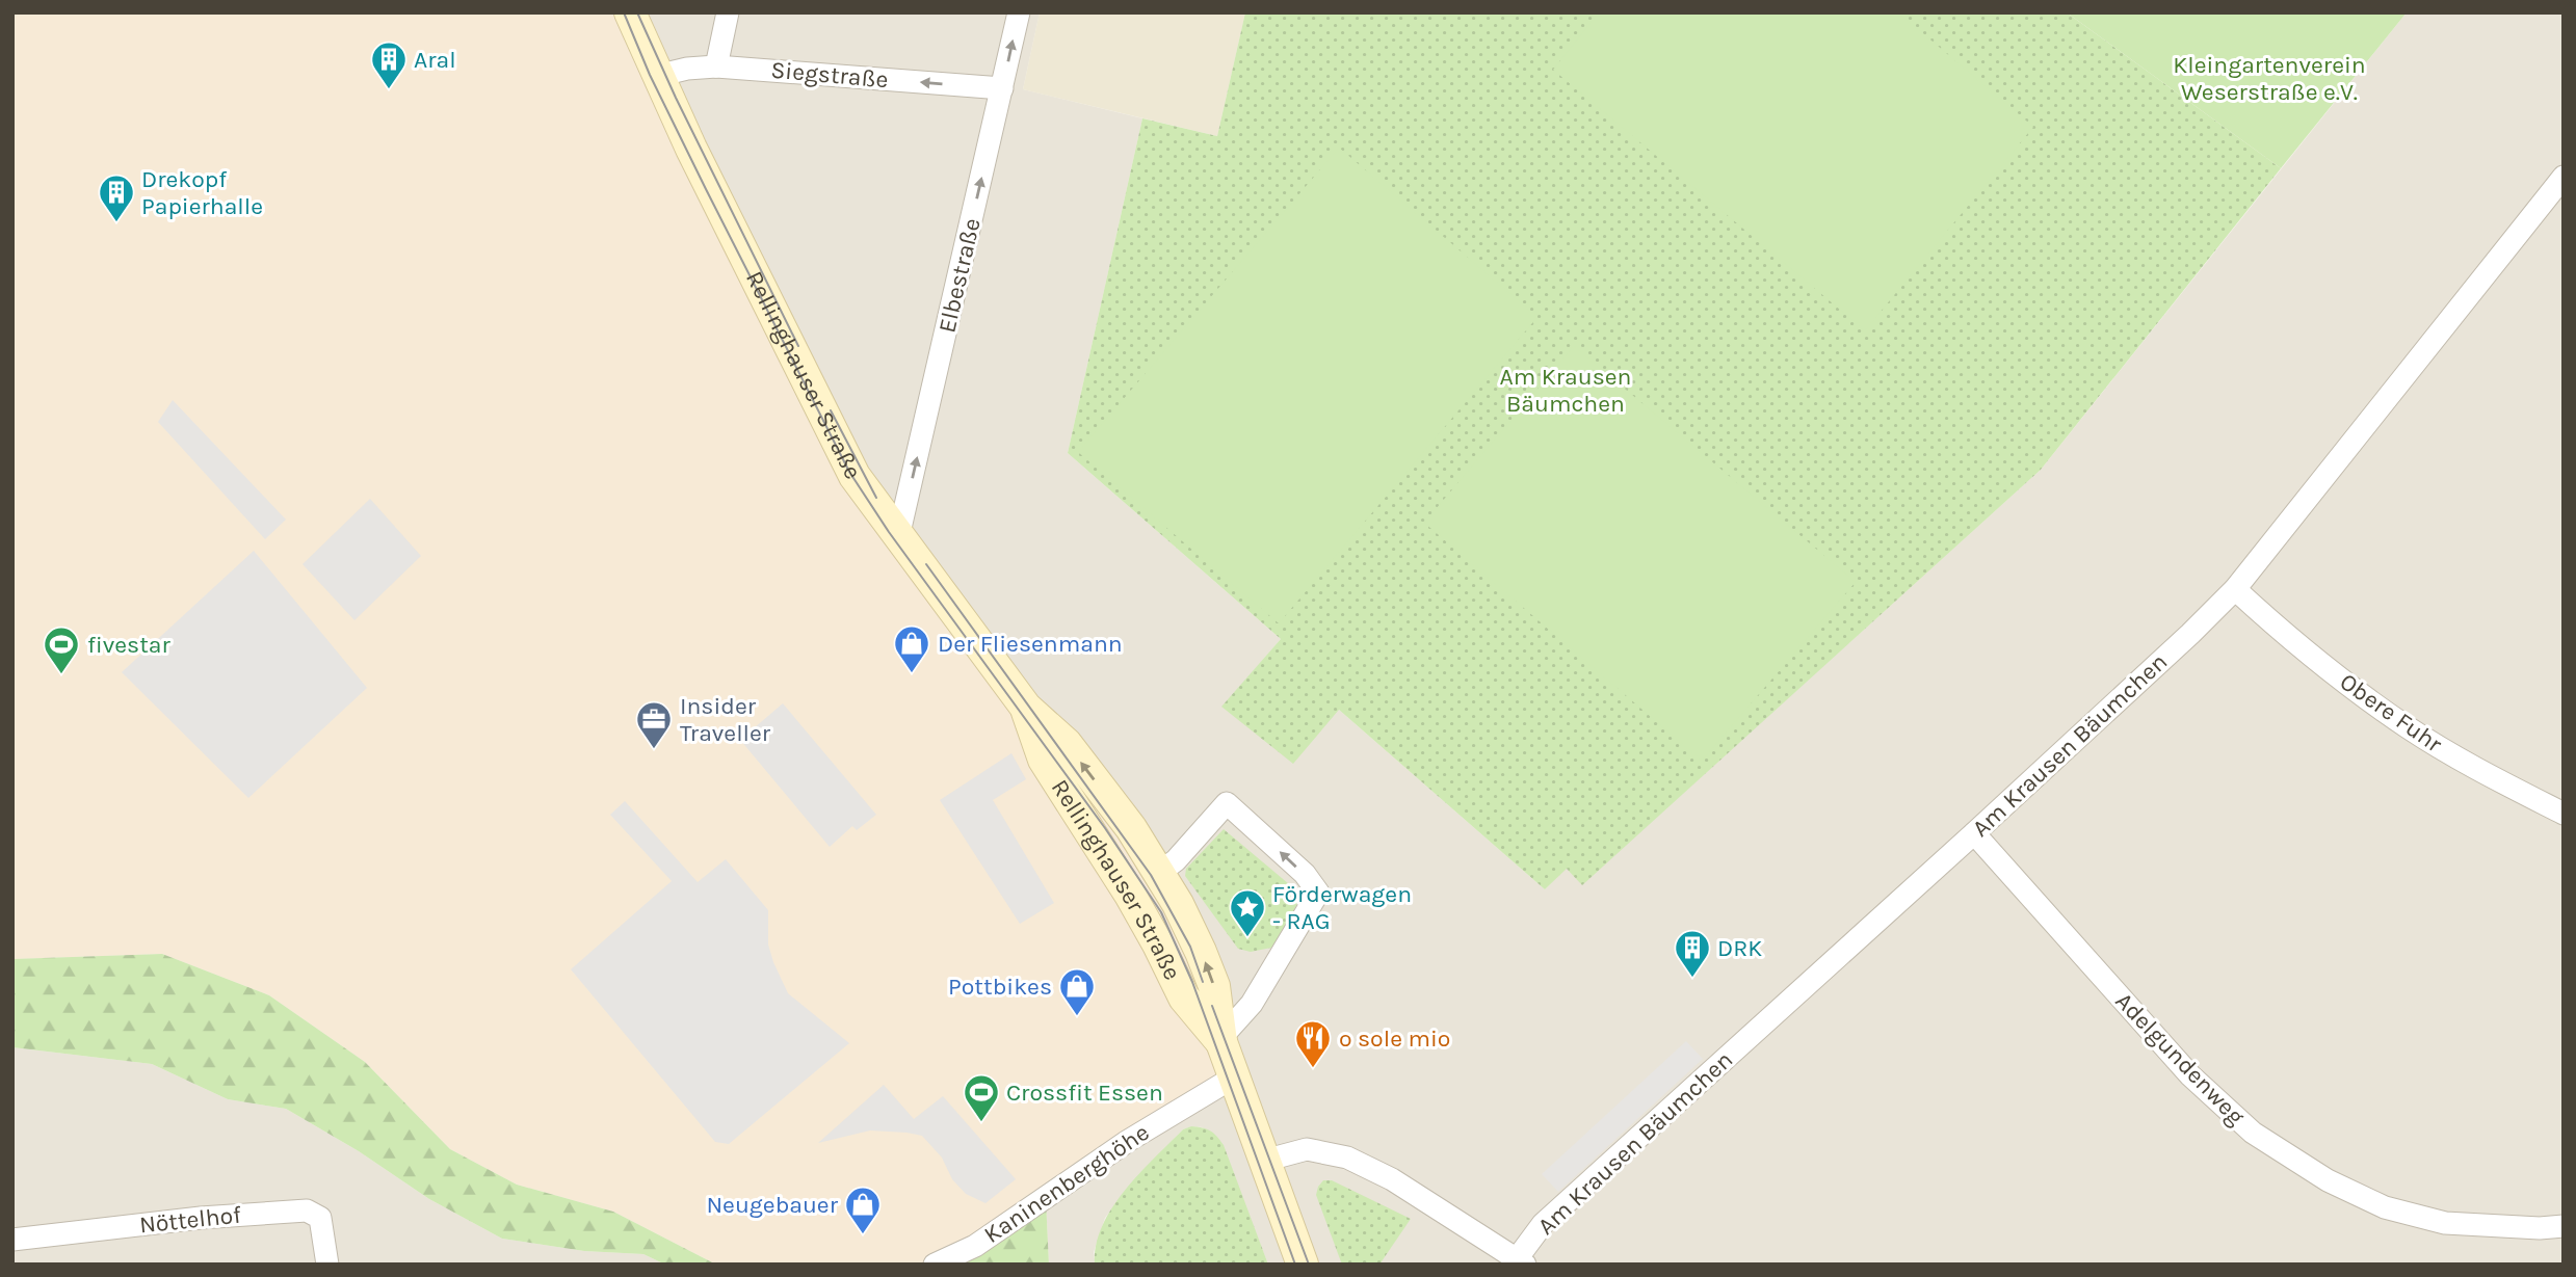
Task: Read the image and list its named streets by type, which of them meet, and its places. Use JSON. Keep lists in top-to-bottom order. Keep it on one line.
{"streets":{"main road":["Rellinghauser Straße"],"street":["Siegstraße","Elbestraße","Obere Fuhr","Am Krausen Bäumchen","Adelgundenweg","Kaninenberghöhe","Nöttelhof"]},"crossings":[["Siegstraße","Elbestraße"],["Siegstraße","Rellinghauser Straße"],["Elbestraße","Rellinghauser Straße"],["Rellinghauser Straße","Kaninenberghöhe"],["Obere Fuhr","Am Krausen Bäumchen"],["Am Krausen Bäumchen","Adelgundenweg"]],"one_way":["Siegstraße","Elbestraße"],"parks":["Kleingartenverein Weserstraße e.V.","Am Krausen Bäumchen"],"places":{"building":["Aral","Drekopf Papierhalle","DRK"],"shop":["Der Fliesenmann","Pottbikes","Neugebauer"],"sports":["fivestar","Crossfit Essen"],"office":["Insider Traveller"],"place":["Förderwagen - RAG"],"restaurant":["o sole mio"]}}
